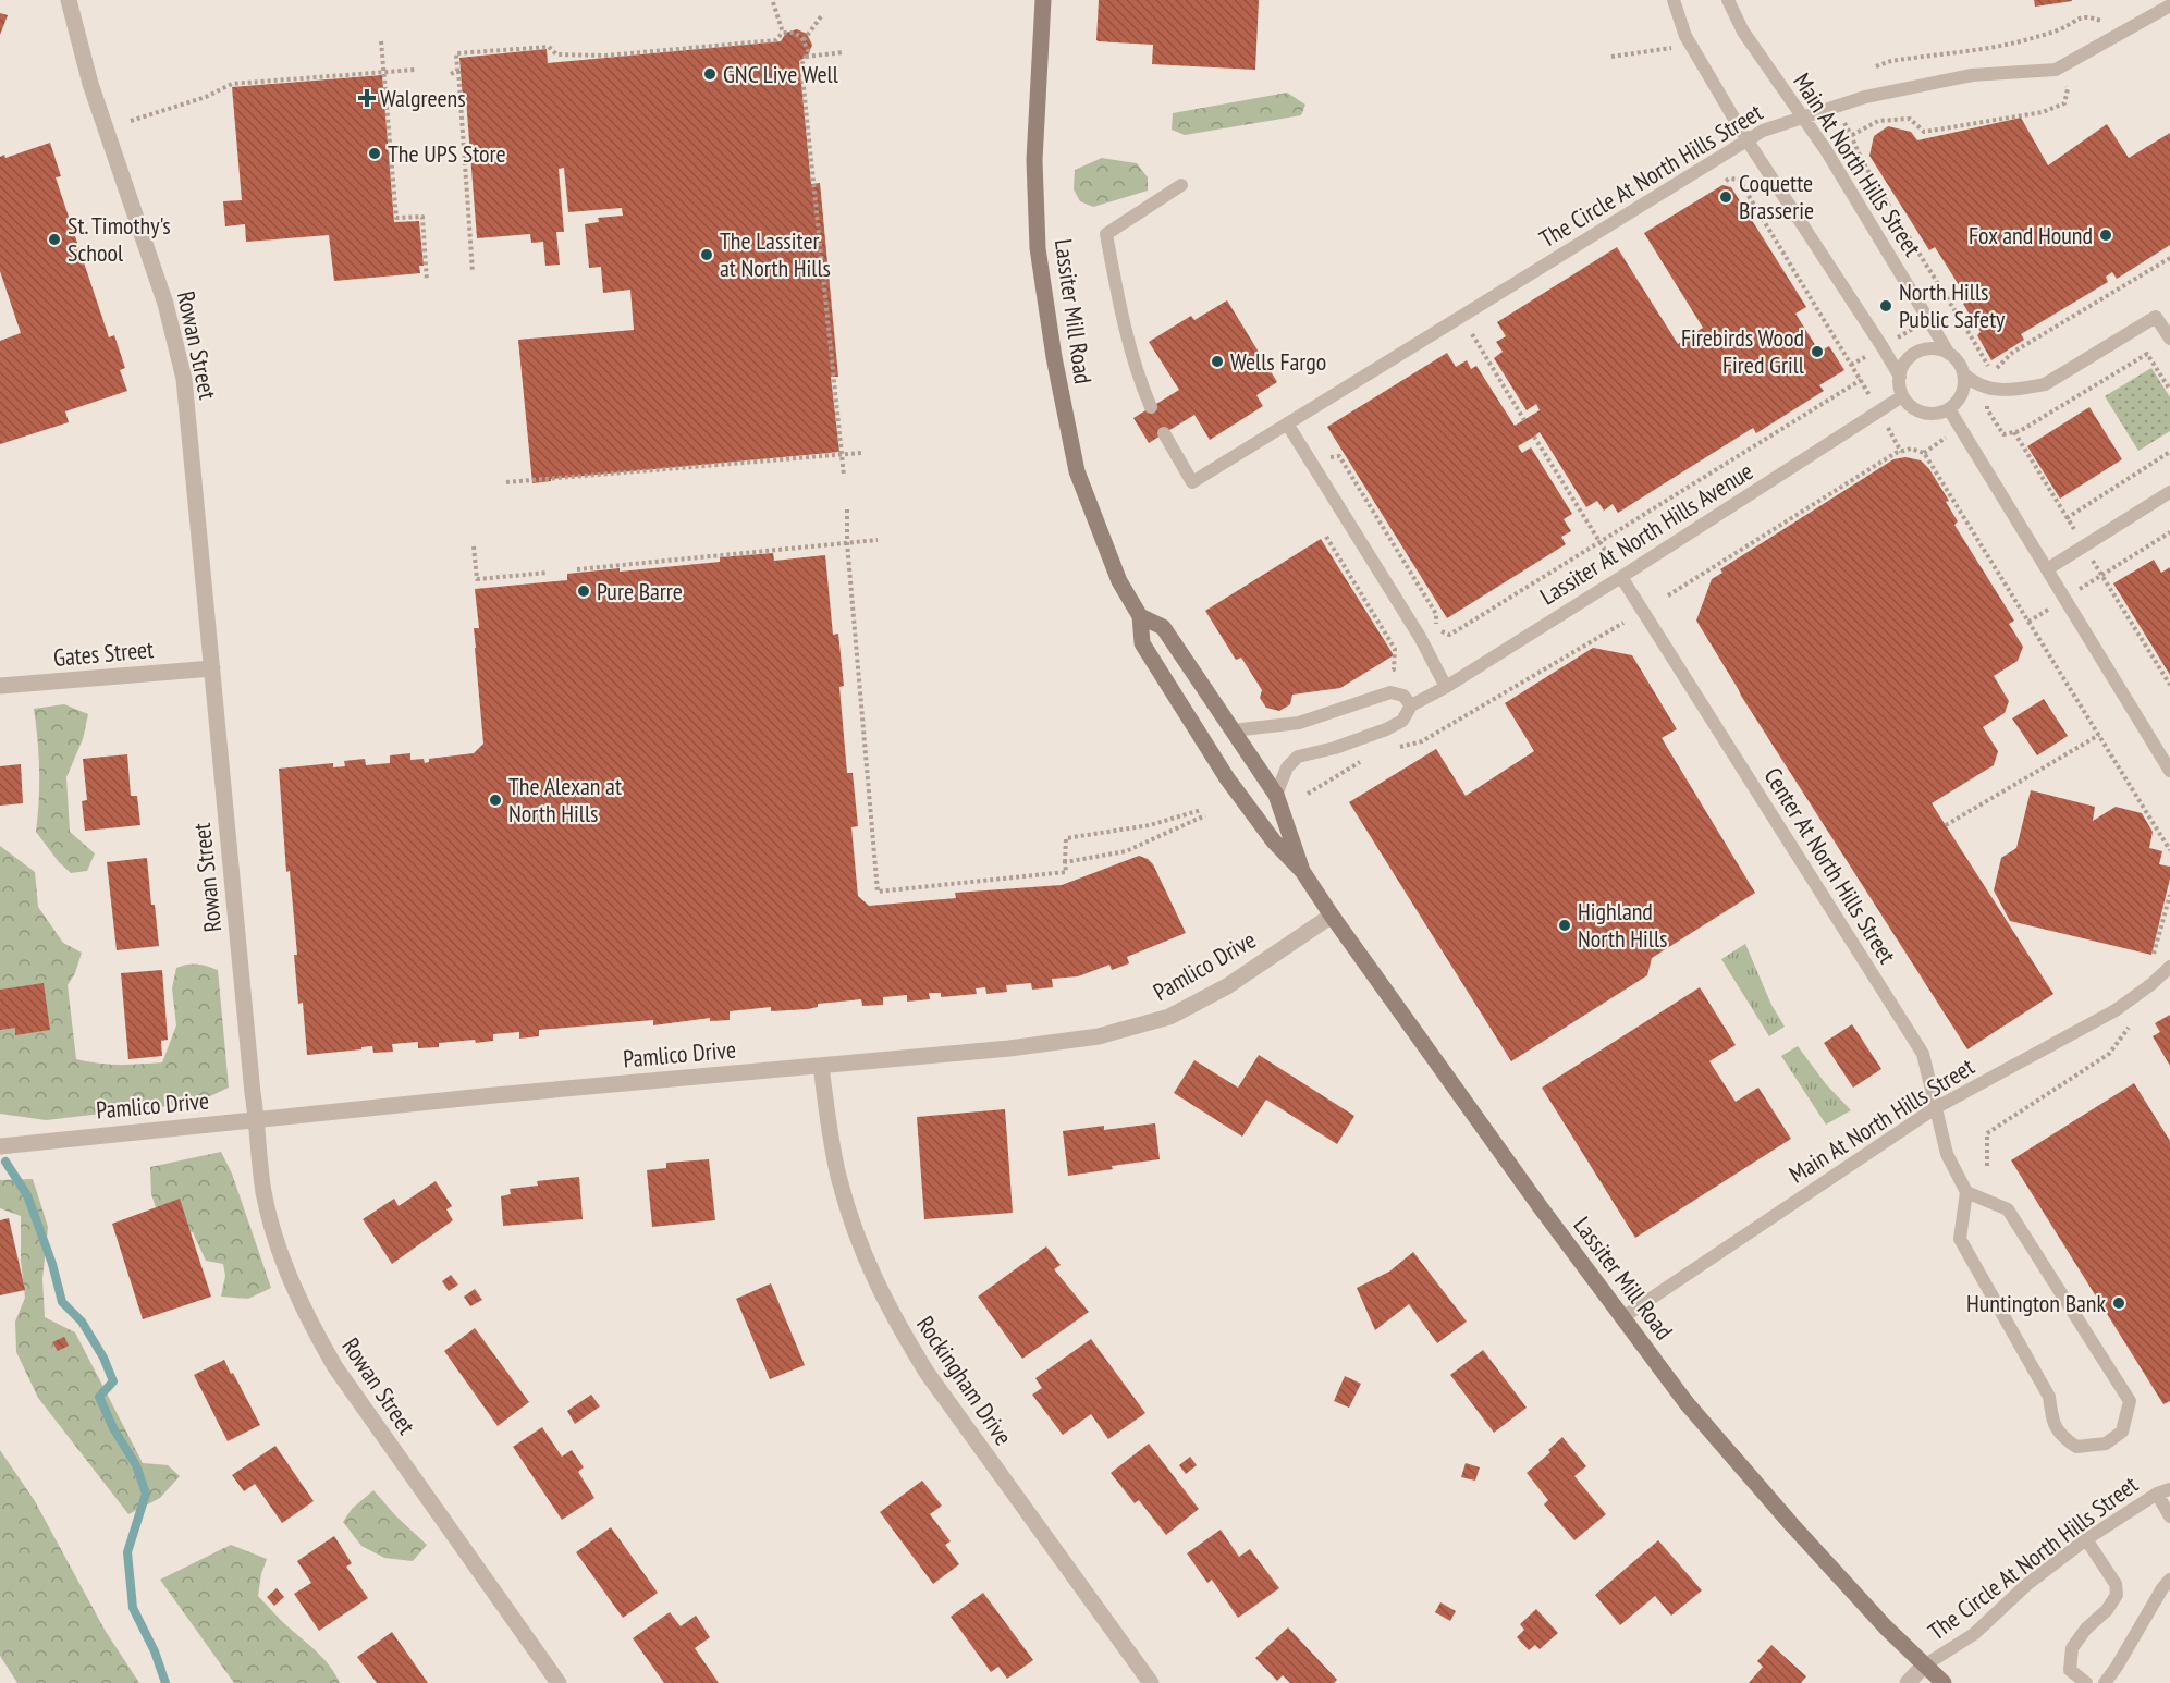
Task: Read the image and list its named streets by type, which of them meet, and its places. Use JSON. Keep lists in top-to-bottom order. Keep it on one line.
{"streets":{"main road":["Lassiter Mill Road"],"street":["Rowan Street","Gates Street","Pamlico Drive","Rockingham Drive"],"lane":["Main At North Hills Street","The Circle At North Hills Street","Lassiter At North Hills Avenue","Center At North Hills Street"]},"crossings":[["Main At North Hills Street","The Circle At North Hills Street"],["Main At North Hills Street","Lassiter Mill Road"],["Main At North Hills Street","Lassiter At North Hills Avenue"],["Main At North Hills Street","Center At North Hills Street"],["The Circle At North Hills Street","Lassiter Mill Road"],["Lassiter Mill Road","Lassiter At North Hills Avenue"],["Lassiter Mill Road","Pamlico Drive"],["Rowan Street","Gates Street"],["Rowan Street","Pamlico Drive"],["Lassiter At North Hills Avenue","Center At North Hills Street"],["Pamlico Drive","Rockingham Drive"]],"places":{"other":["GNC Live Well","The UPS Store","Coquette Brasserie","Fox and Hound","St. Timothy's School","The Lassiter at North Hills","North Hills Public Safety","Firebirds Wood Fired Grill","Wells Fargo","Pure Barre","The Alexan at North Hills","Highland North Hills","Huntington Bank"],"health":["Walgreens"]}}
